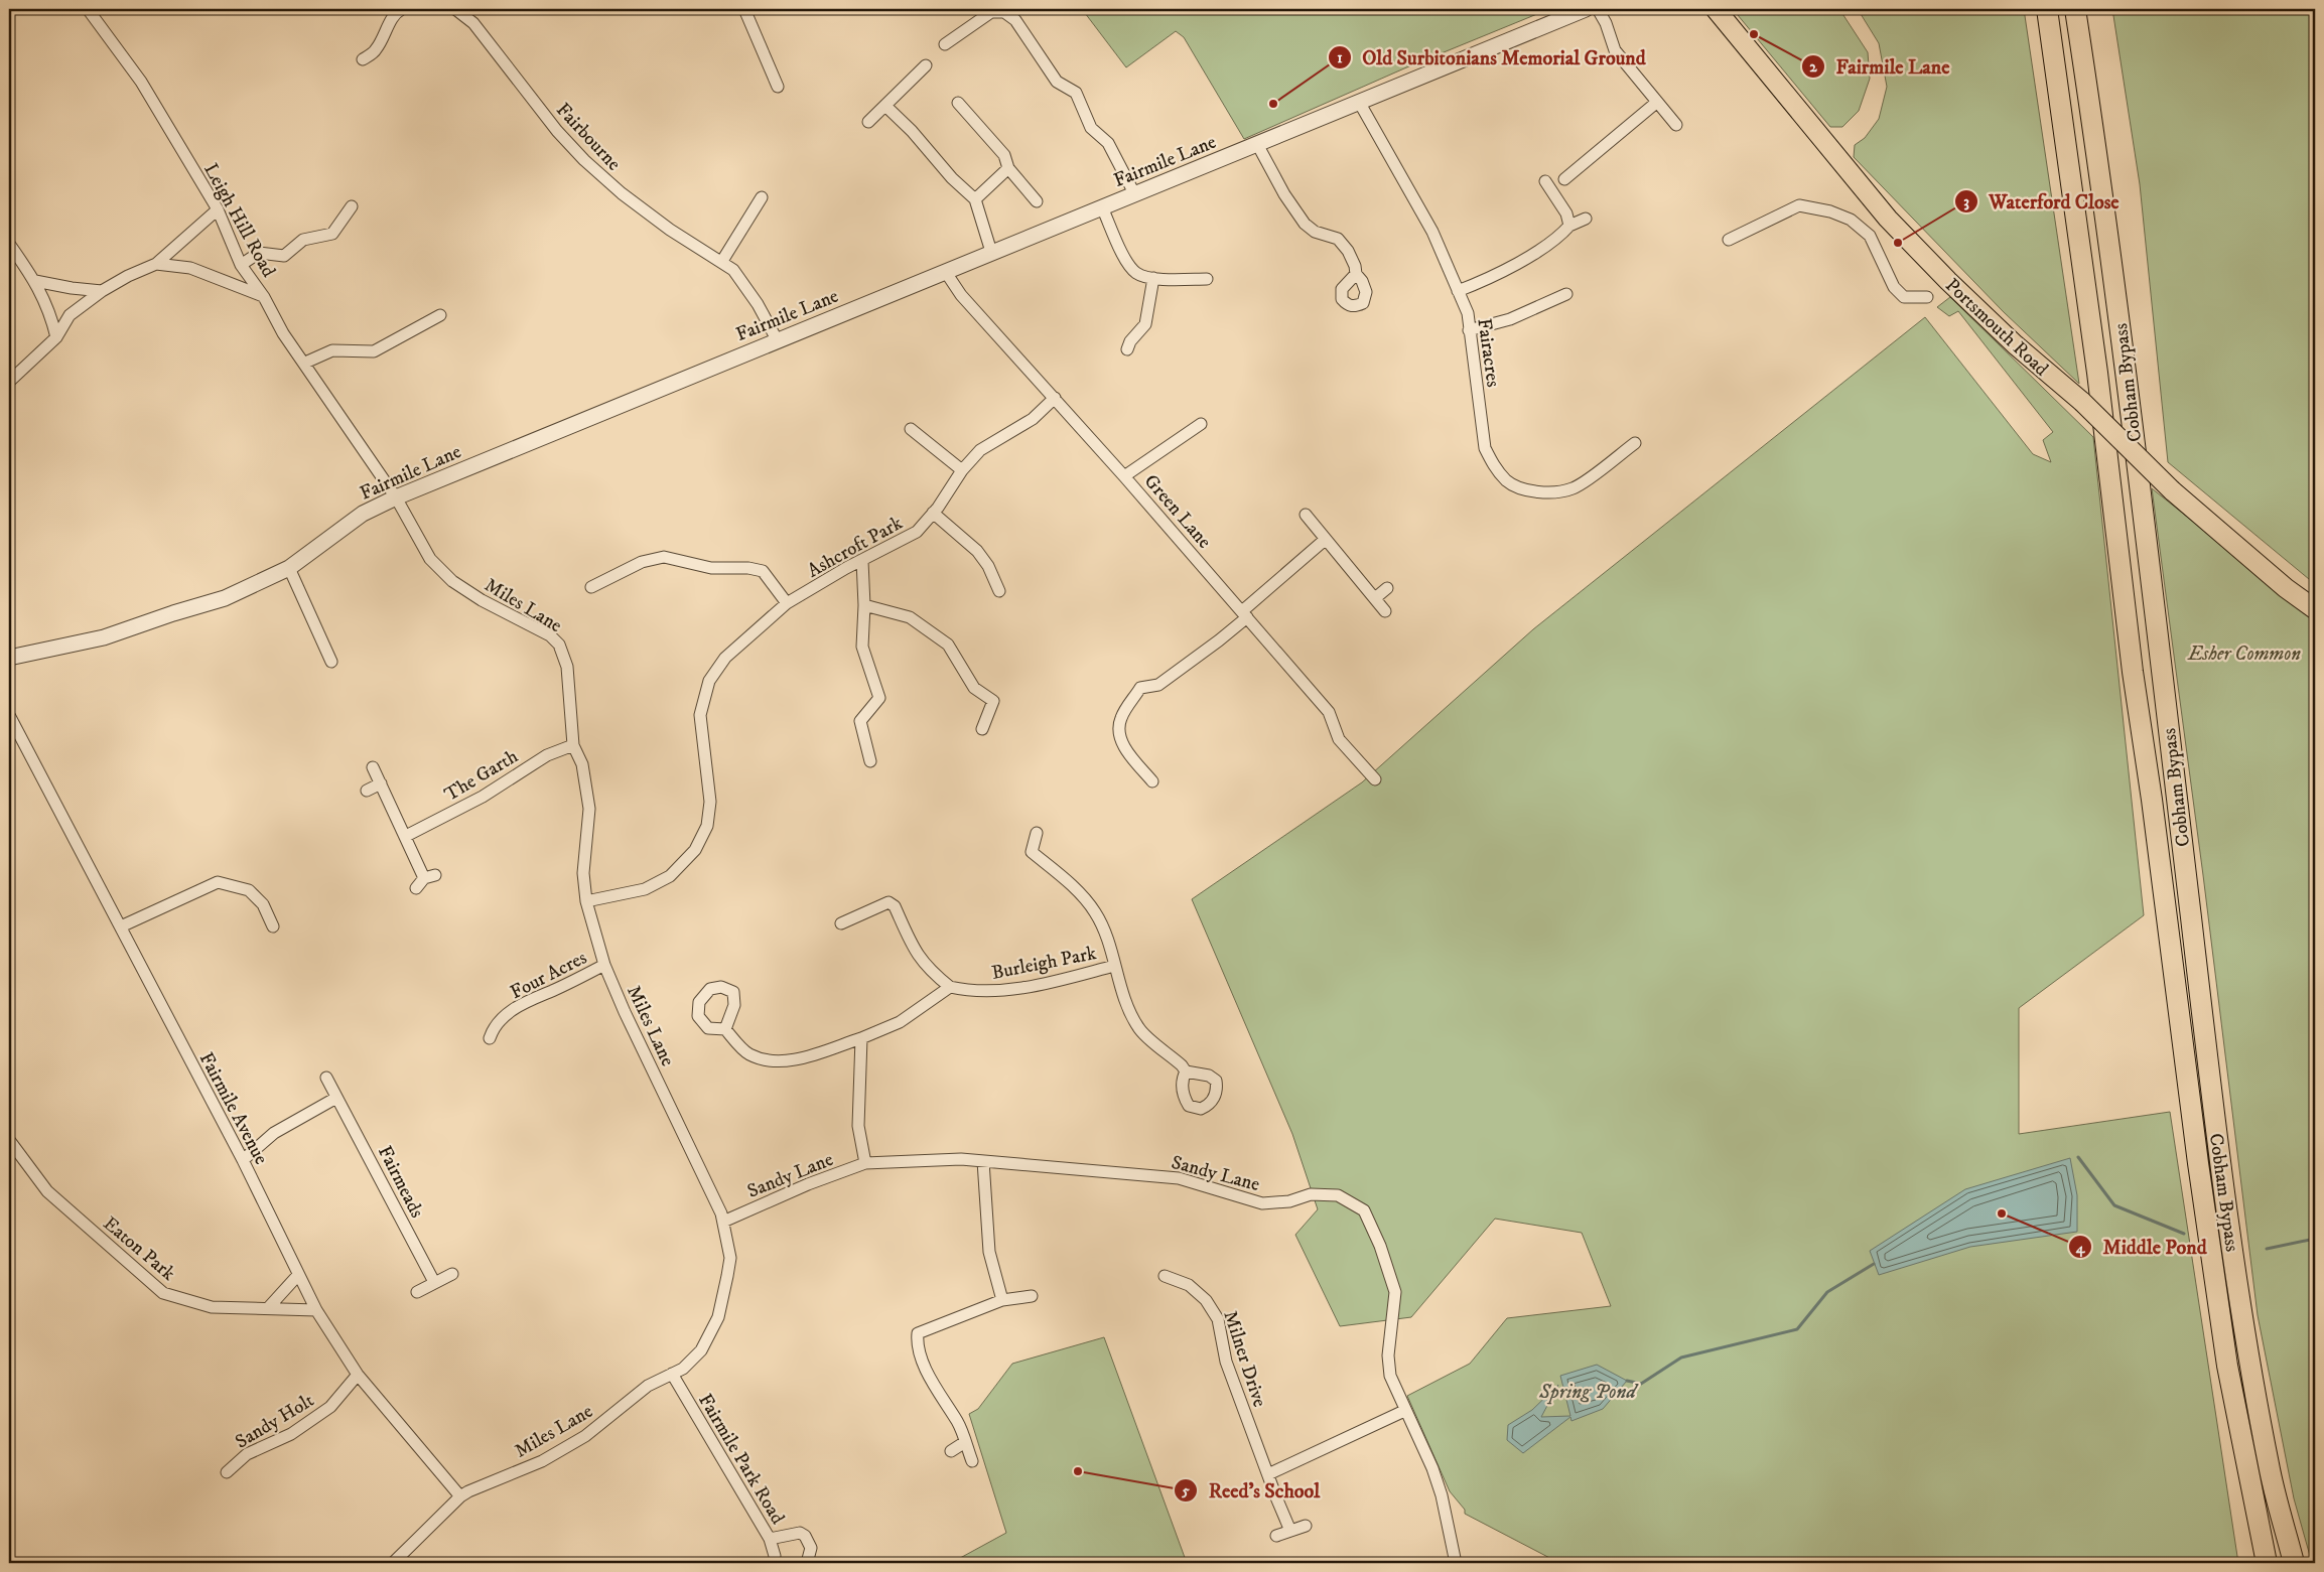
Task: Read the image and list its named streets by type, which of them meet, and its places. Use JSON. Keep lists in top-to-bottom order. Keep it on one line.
{"streets":{"highway":["Cobham Bypass"],"main road":["Portsmouth Road"],"street":["Fairbourne","Fairmile Lane","Leigh Hill Road","Fairacres","Green Lane","Ashcroft Park","Miles Lane","The Garth","Burleigh Park","Four Acres","Fairmile Avenue","Sandy Lane","Fairmeads","Eaton Park","Milner Drive","Sandy Holt","Fairmile Park Road"]},"crossings":[["Fairbourne","Fairmile Lane"],["Fairmile Lane","Leigh Hill Road"],["Fairmile Lane","Fairacres"],["Fairmile Lane","Green Lane"],["Fairmile Lane","Miles Lane"],["Leigh Hill Road","Miles Lane"],["Green Lane","Ashcroft Park"],["Ashcroft Park","Miles Lane"],["Miles Lane","The Garth"],["Miles Lane","Four Acres"],["Miles Lane","Fairmile Avenue"],["Miles Lane","Sandy Lane"],["Miles Lane","Fairmile Park Road"],["Fairmile Avenue","Eaton Park"],["Fairmile Avenue","Sandy Holt"]],"water":["Spring Pond"],"parks":["Esher Common"],"places":["Fairmile Lane","Old Surbitonians Memorial Ground","Waterford Close","Middle Pond","Reed's School"]}
